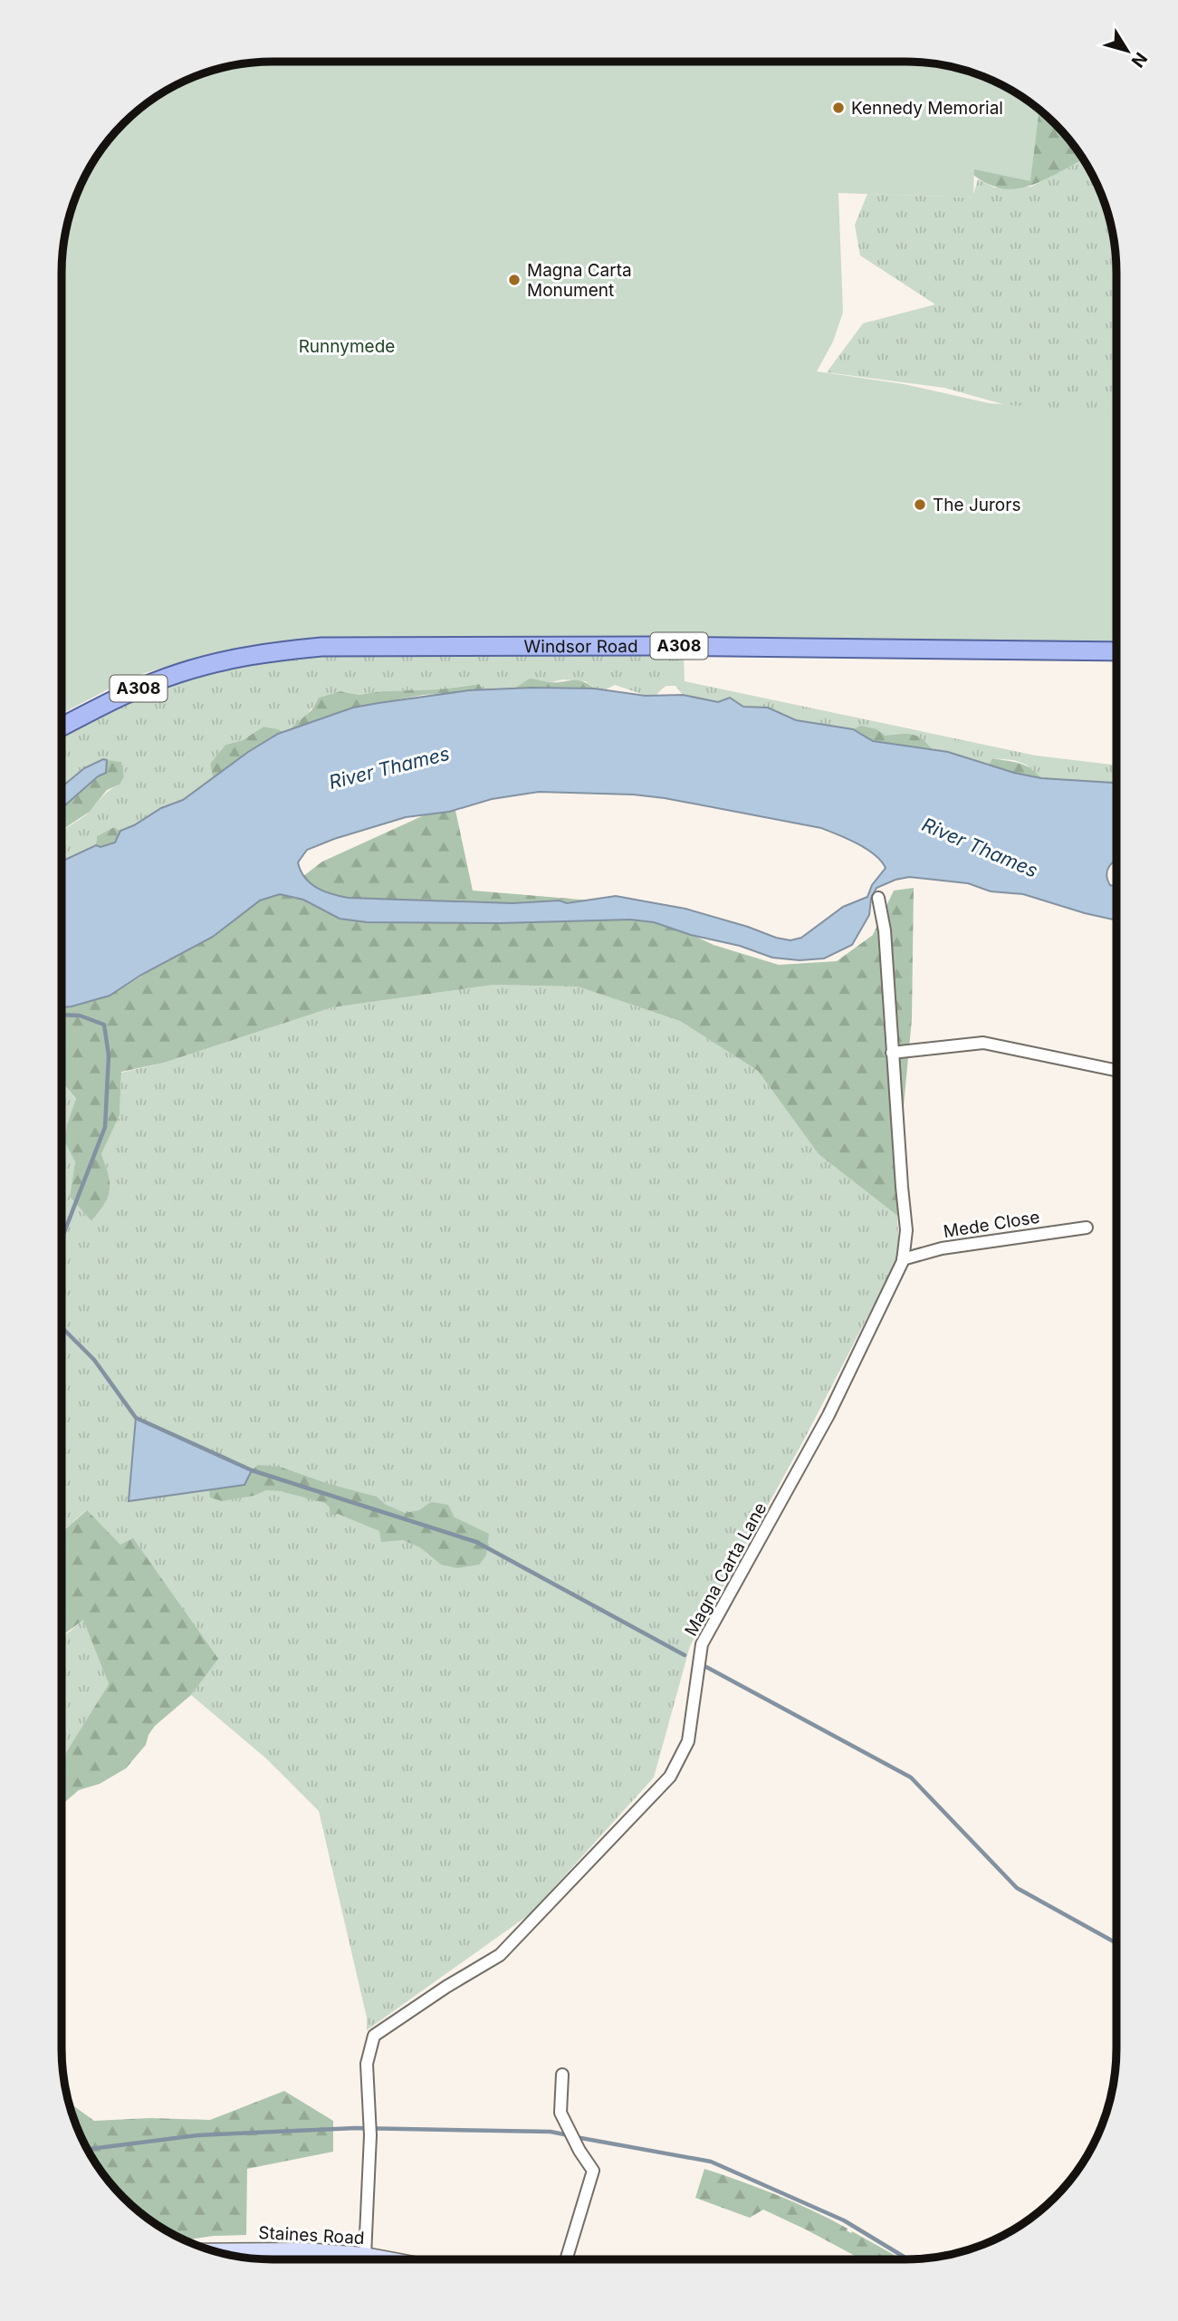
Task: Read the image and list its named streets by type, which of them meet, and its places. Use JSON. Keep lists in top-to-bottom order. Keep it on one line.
{"streets":{"main road":["A308","Windsor Road","Staines Road"],"street":["Mede Close","Magna Carta Lane"]},"crossings":[["Mede Close","Magna Carta Lane"],["Magna Carta Lane","Staines Road"]],"water":["River Thames"],"parks":["Runnymede"],"places":["Kennedy Memorial","Magna Carta Monument","The Jurors"],"north":"bottom right"}
